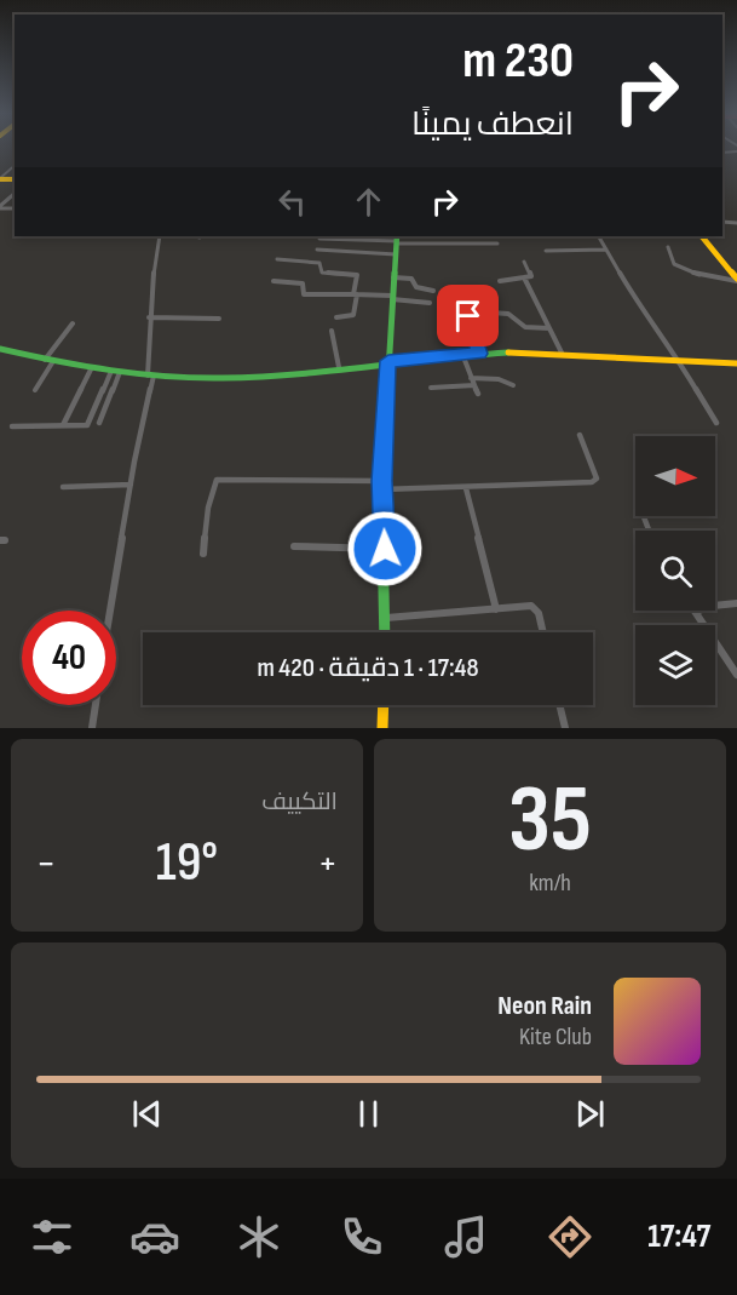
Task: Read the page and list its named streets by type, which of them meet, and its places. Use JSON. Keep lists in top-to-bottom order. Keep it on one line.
{"north":"right","page":{"turn":["230 m","انعطف يمينًا"],"limit":"40","trip":"17:48 · 1 دقيقة · 420 m","tile":[["35","km/h"],"التكييف"],"heat":["−","19°","+"],"song":["Neon Rain","Kite Club"],"tabs":"17:47"}}
